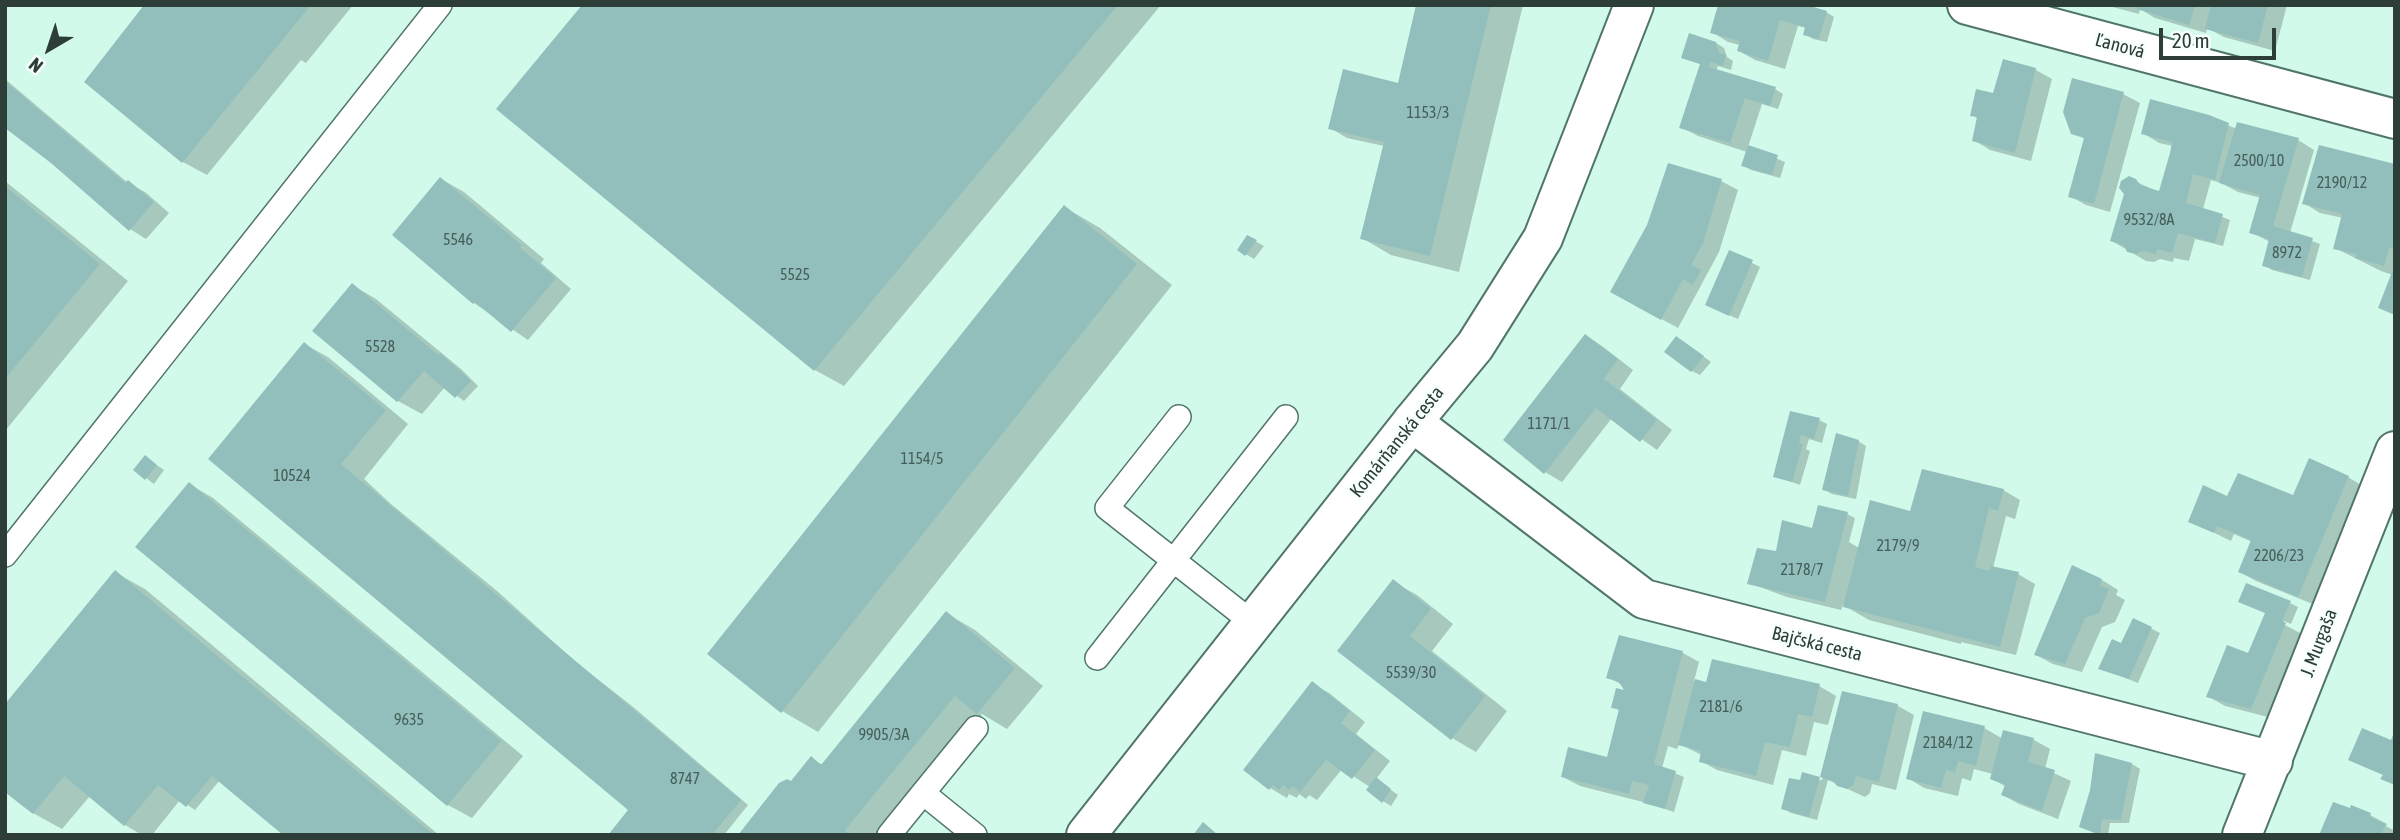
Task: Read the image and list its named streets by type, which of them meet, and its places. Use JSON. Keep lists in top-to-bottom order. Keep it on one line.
{"streets":{"street":["Ľanová","Komárňanská cesta","J. Murgaša","Bajčská cesta"]},"crossings":[["Komárňanská cesta","Bajčská cesta"],["J. Murgaša","Bajčská cesta"]],"house_numbers":["1153/3","2500/10","2190/12","9532/8A","5546","8972","5525","5528","1171/1","1154/5","10524","2179/9","2206/23","2178/7","5539/30","2181/6","9635","9905/3A","2184/12","8747"],"scale_bar":"20 m","north":"bottom left"}
